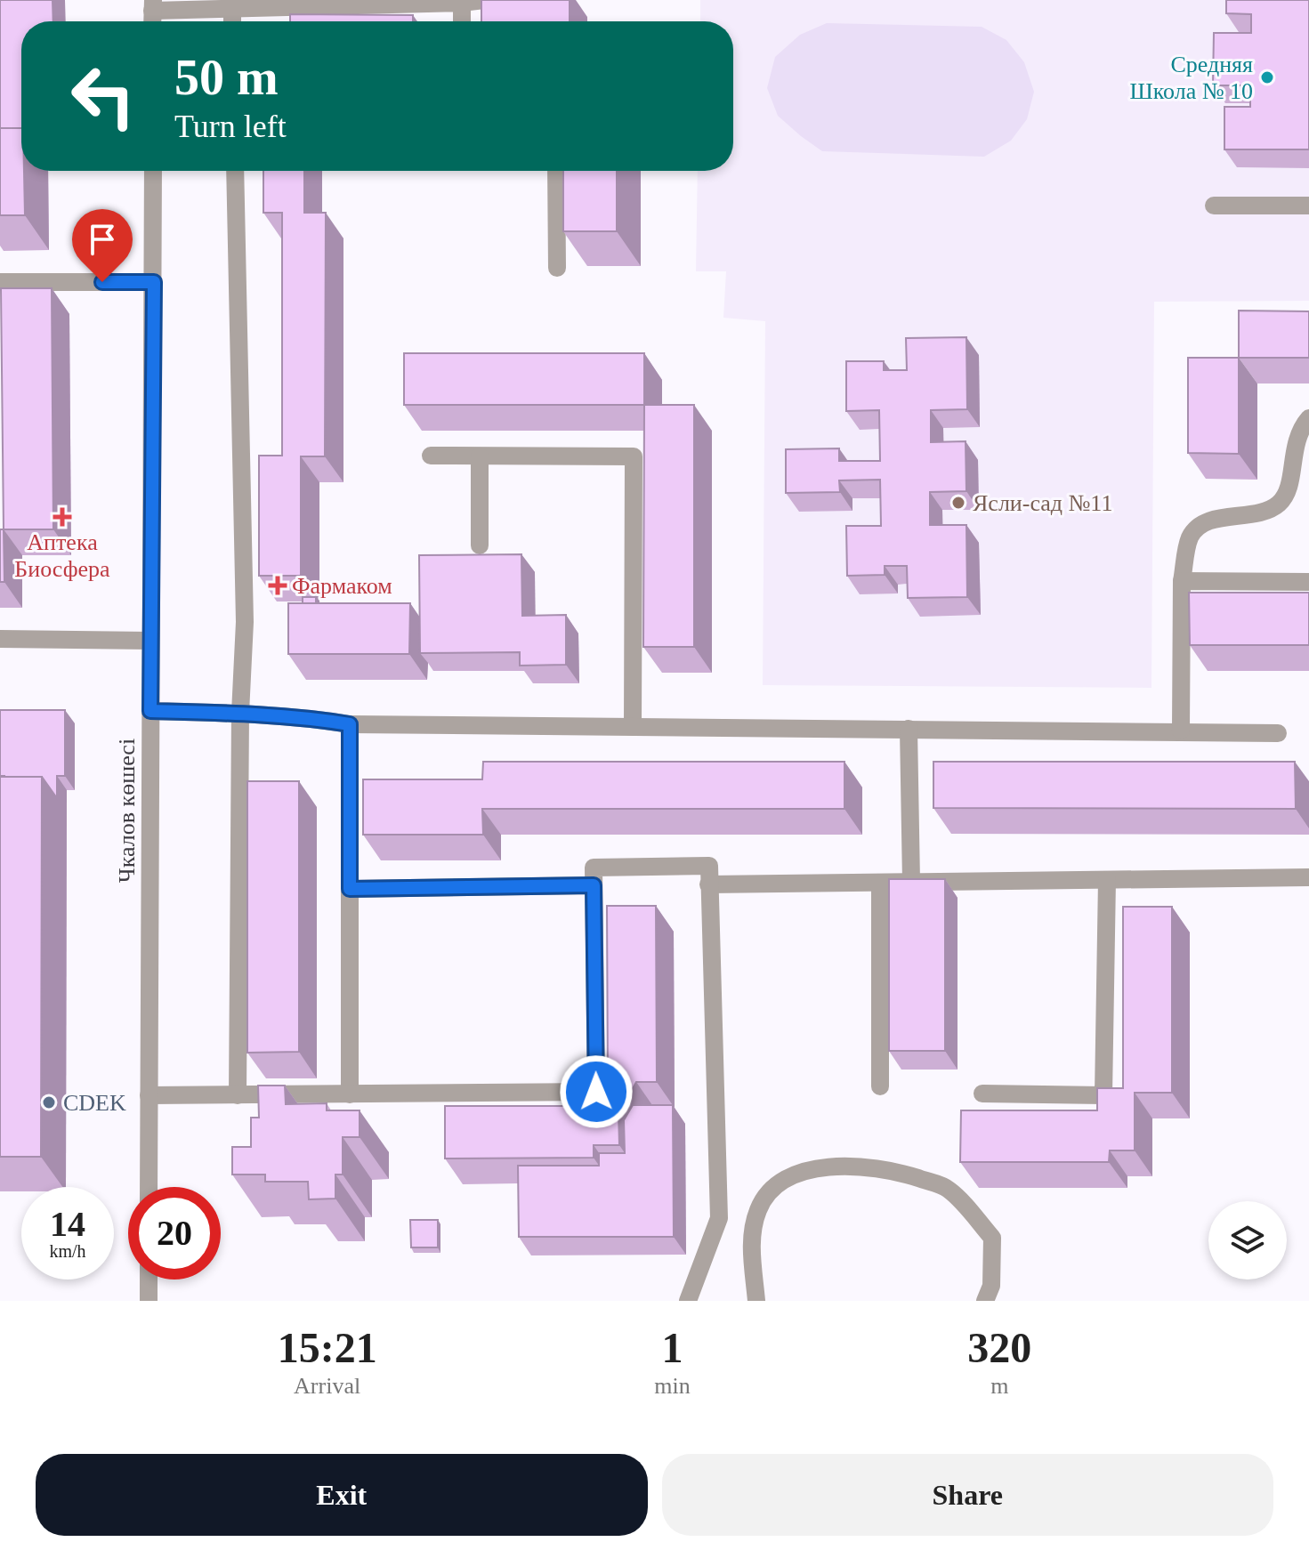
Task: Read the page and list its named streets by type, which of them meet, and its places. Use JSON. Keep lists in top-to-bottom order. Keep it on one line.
{"streets":{"street":["Чкалов көшесі"]},"places":{"other":["Средняя Школа № 10","Ясли-сад №11","CDEK"],"health":["Аптека Биосфера","Фармаком"]},"page":{"turn":["50 m","Turn left"],"speed":"14 km/h","limit":"20","eta":["15:21","Arrival","1","min","320","m"],"buttons":["Exit","Share"]}}
